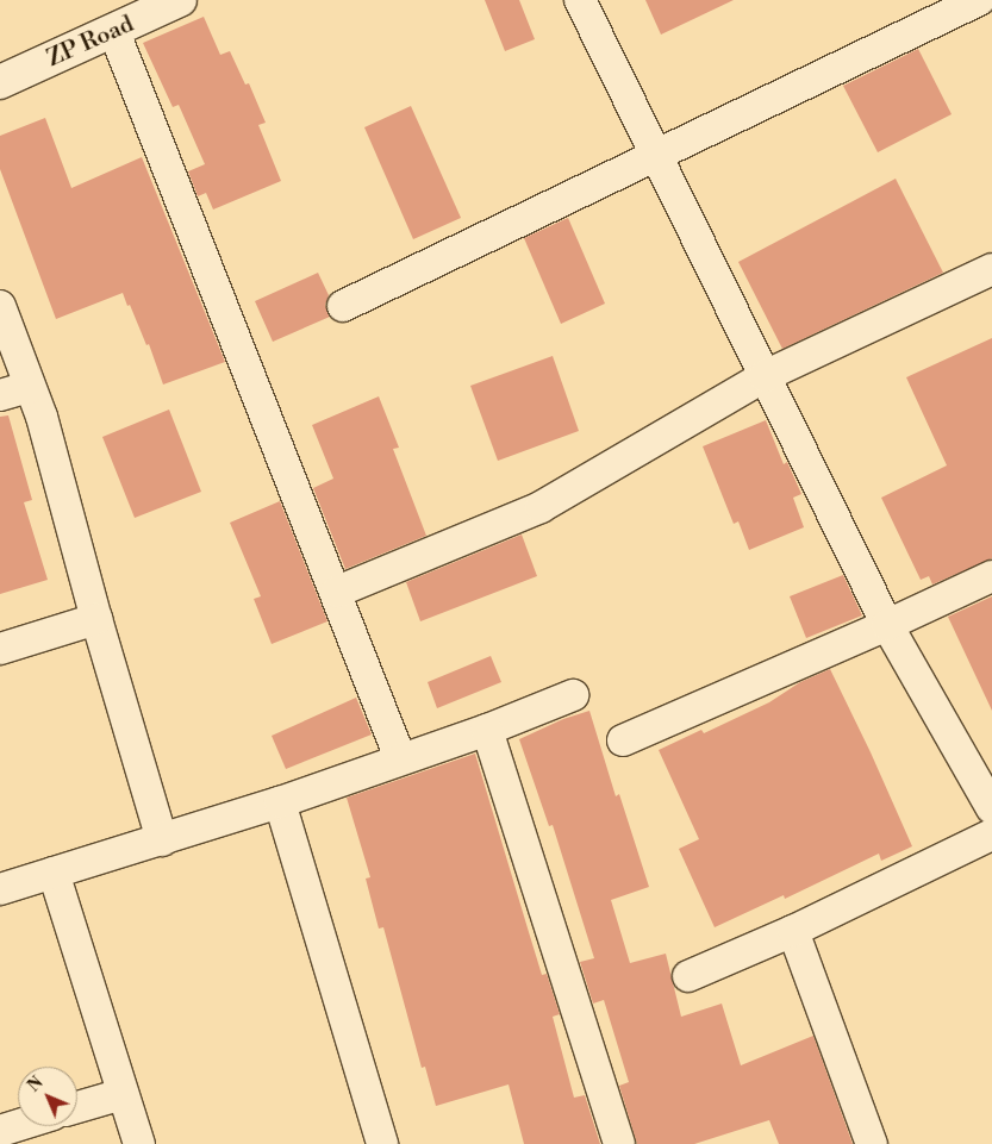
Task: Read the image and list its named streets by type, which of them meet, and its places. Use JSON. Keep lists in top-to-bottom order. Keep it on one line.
{"streets":{"street":["ZP Road"]},"north":"top left"}
